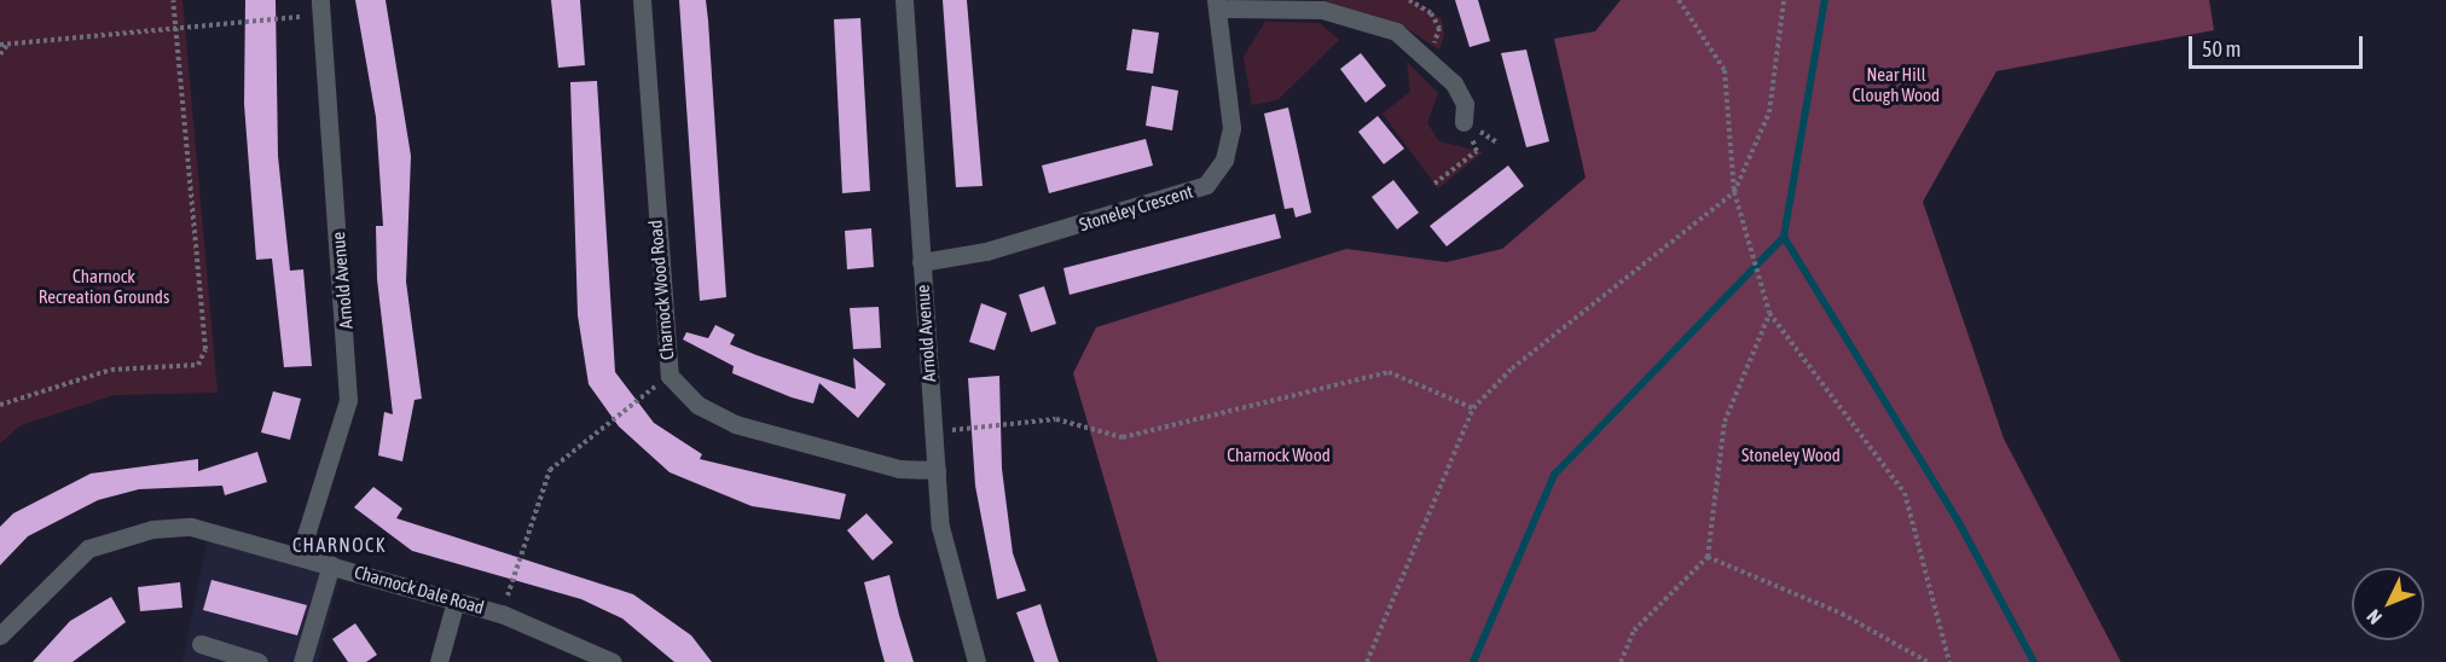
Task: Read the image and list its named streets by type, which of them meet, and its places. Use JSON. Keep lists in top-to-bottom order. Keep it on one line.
{"streets":{"street":["Stoneley Crescent","Arnold Avenue","Charnock Wood Road","Charnock Dale Road"]},"crossings":[["Stoneley Crescent","Arnold Avenue"],["Arnold Avenue","Charnock Wood Road"],["Arnold Avenue","Charnock Dale Road"]],"districts":["CHARNOCK"],"parks":["Near Hill Clough Wood","Charnock Recreation Grounds","Charnock Wood","Stoneley Wood"],"scale_bar":"50 m","north":"bottom left"}
